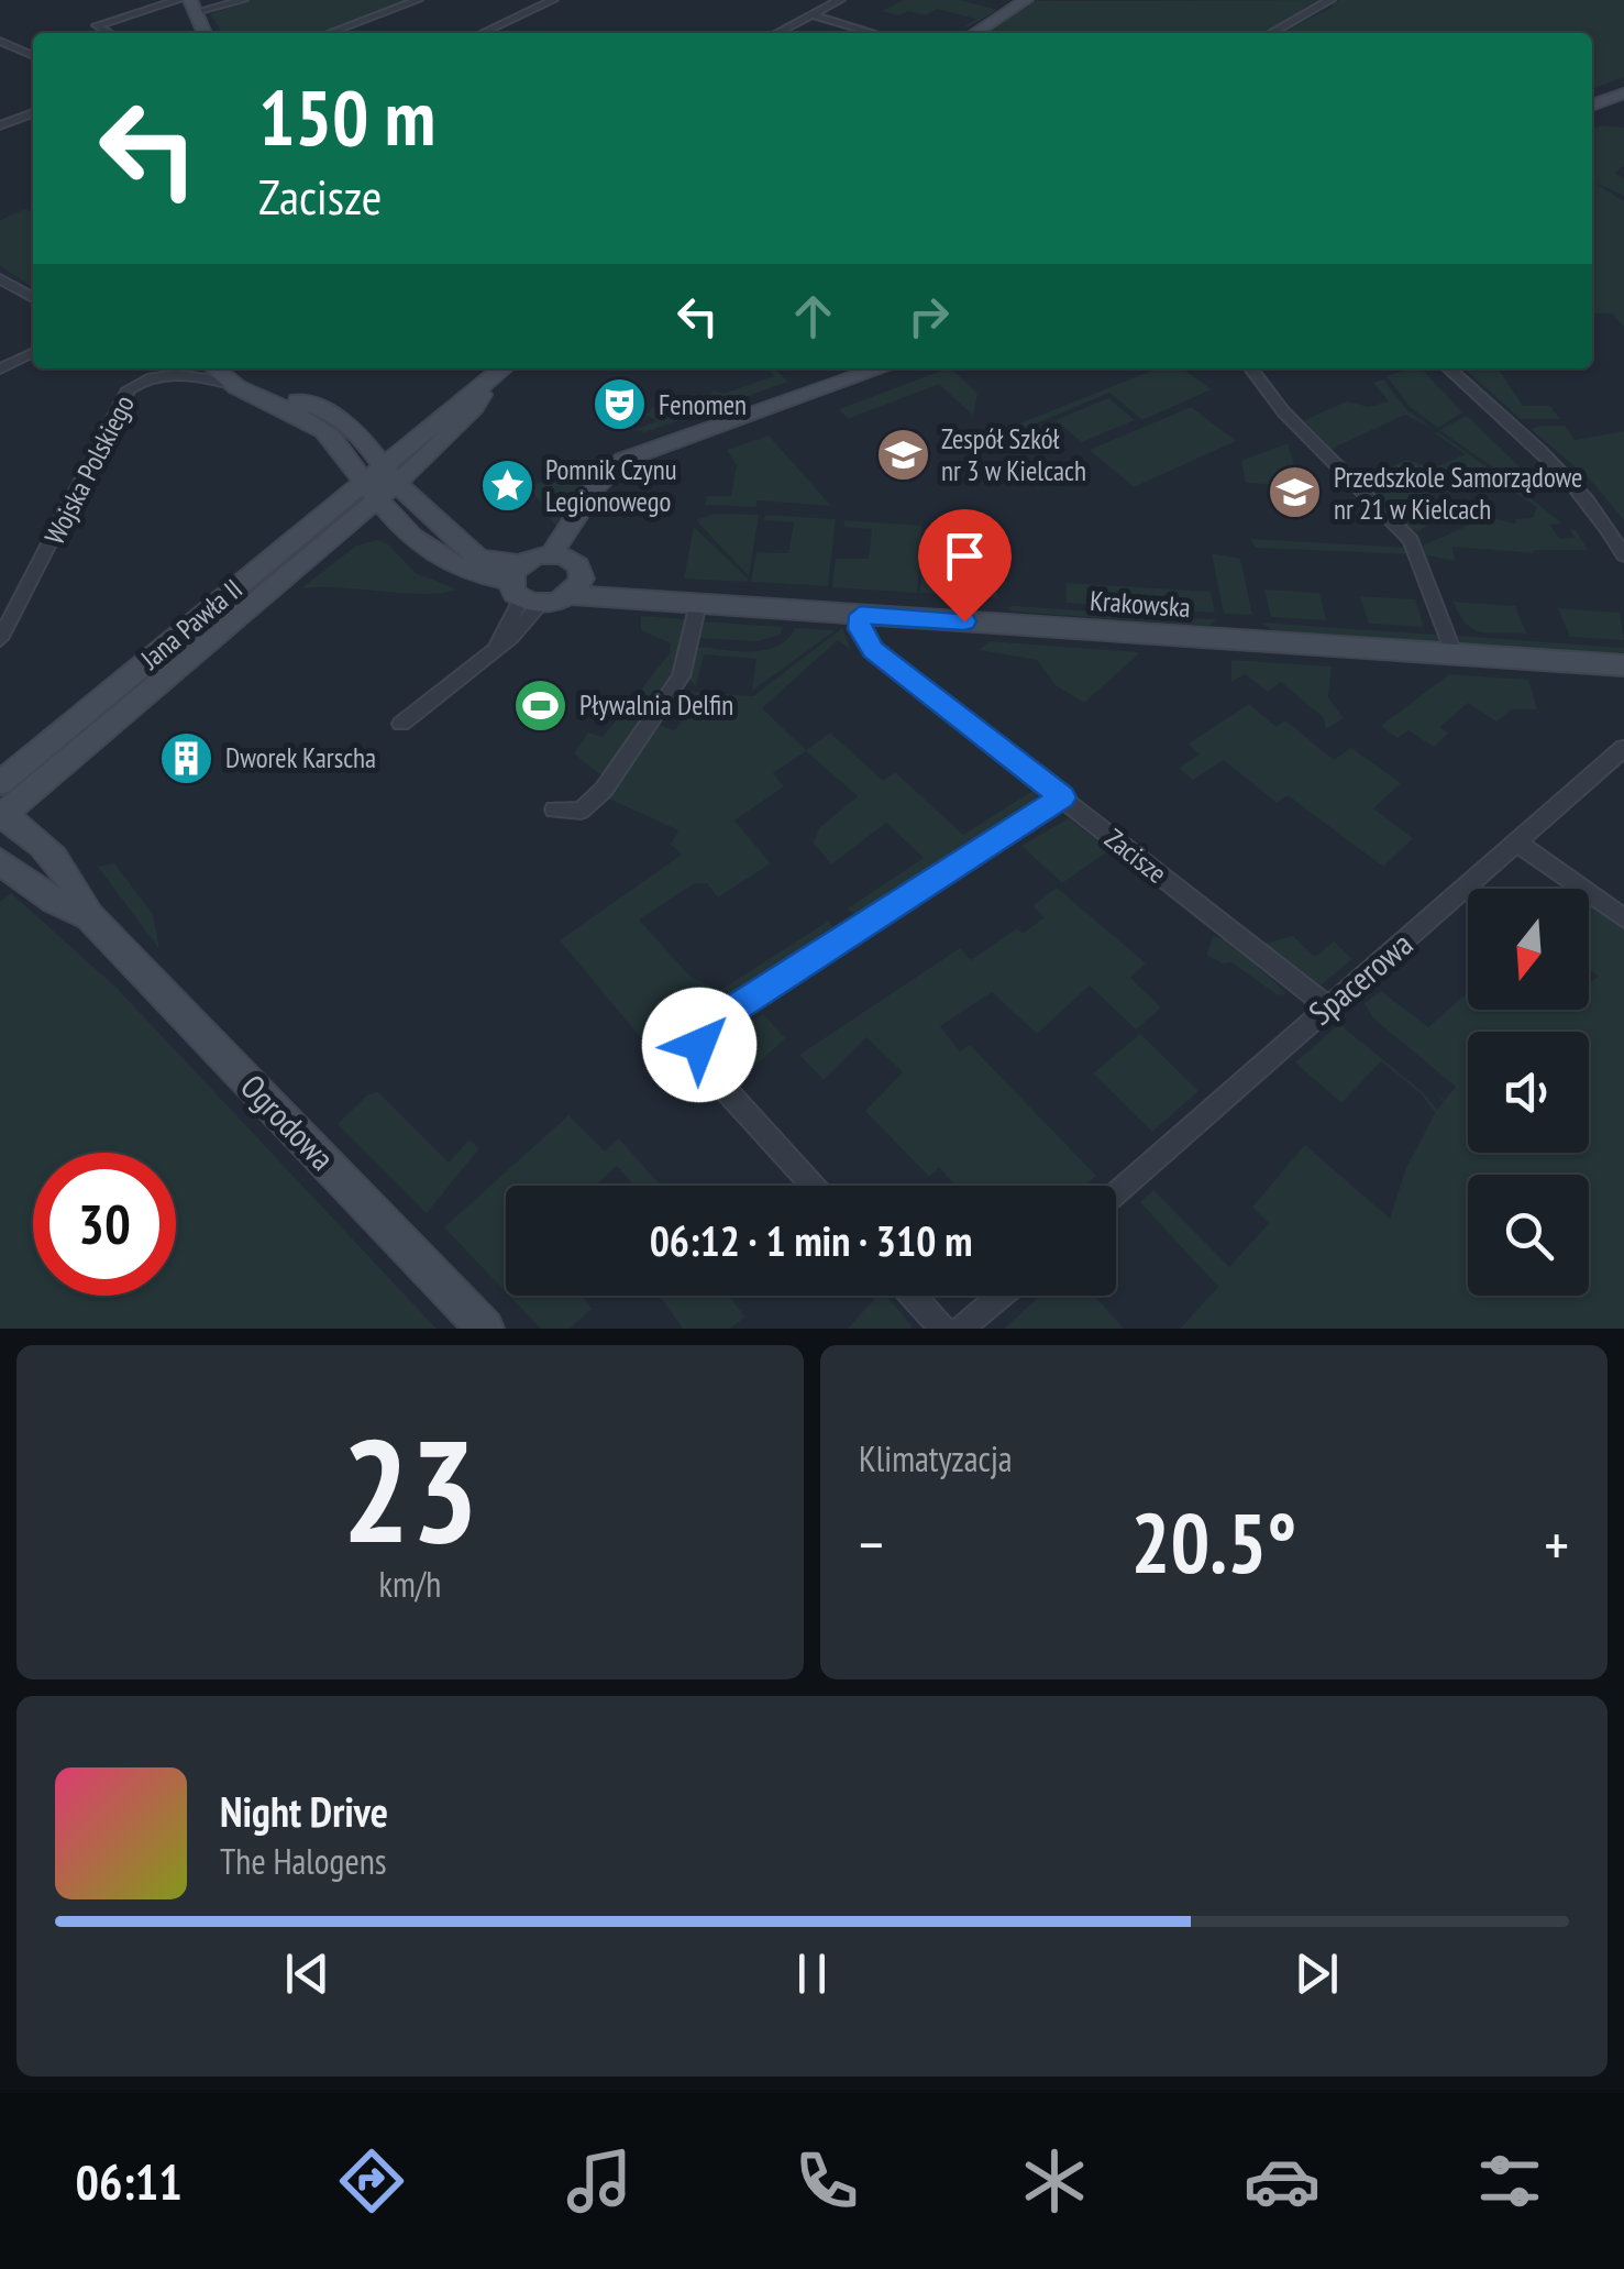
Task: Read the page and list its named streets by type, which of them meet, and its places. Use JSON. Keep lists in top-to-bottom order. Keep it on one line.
{"streets":{"street":["Wojska Polskiego","Krakowska","Jana Pawła II","Zacisze","Spacerowa","Ogrodowa"]},"crossings":[["Krakowska","Zacisze"],["Jana Pawła II","Ogrodowa"],["Zacisze","Spacerowa"]],"places":{"theatre":["Fenomen"],"school or university":["Zespół Szkół nr 3 w Kielcach","Przedszkole Samorządowe nr 21 w Kielcach"],"place":["Pomnik Czynu Legionowego"],"sports":["Pływalnia Delfin"],"building":["Dworek Karscha"]},"north":"bottom","page":{"turn":["150 m","Zacisze"],"limit":"30","trip":"06:12 · 1 min · 310 m","tile":[["23","km/h"],"Klimatyzacja"],"heat":["−","20.5°","+"],"song":["Night Drive","The Halogens"],"tabs":"06:11"}}
